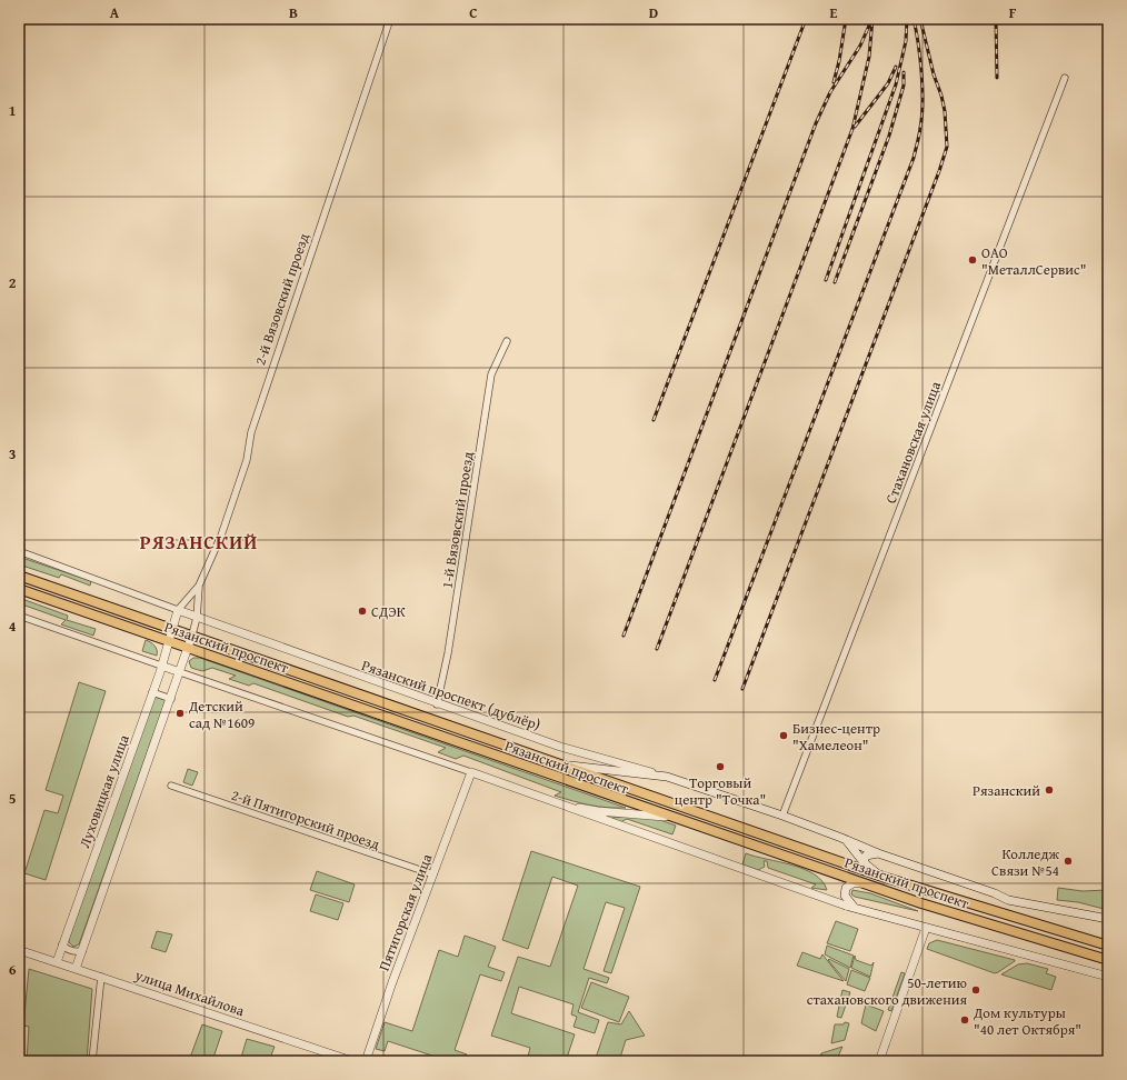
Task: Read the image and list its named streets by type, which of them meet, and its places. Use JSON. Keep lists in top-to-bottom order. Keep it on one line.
{"streets":{"main road":["Рязанский проспект"],"street":["2-й Вязовский проезд","Стахановская улица","1-й Вязовский проезд","Рязанский проспект (дублёр)","Луховицкая улица","2-й Пятигорский проезд","Пятигорская улица","улица Михайлова"]},"crossings":[["2-й Вязовский проезд","Рязанский проспект"],["2-й Вязовский проезд","Рязанский проспект (дублёр)"],["2-й Вязовский проезд","Луховицкая улица"],["Стахановская улица","Рязанский проспект (дублёр)"],["1-й Вязовский проезд","Рязанский проспект (дублёр)"],["Рязанский проспект","Луховицкая улица"],["Луховицкая улица","улица Михайлова"],["2-й Пятигорский проезд","Пятигорская улица"]],"districts":["РЯЗАНСКИЙ"],"places":["ОАО \"МеталлСервис\"","СДЭК","Детский сад №1609","Бизнес-центр \"Хамелеон\"","Торговый центр \"Точка\"","Рязанский","Колледж Связи №54","50-летию стахановского движения","Дом культуры \"40 лет Октября\""],"grid":{"columns":["A","B","C","D","E","F"],"rows":["1","2","3","4","5","6"]}}
